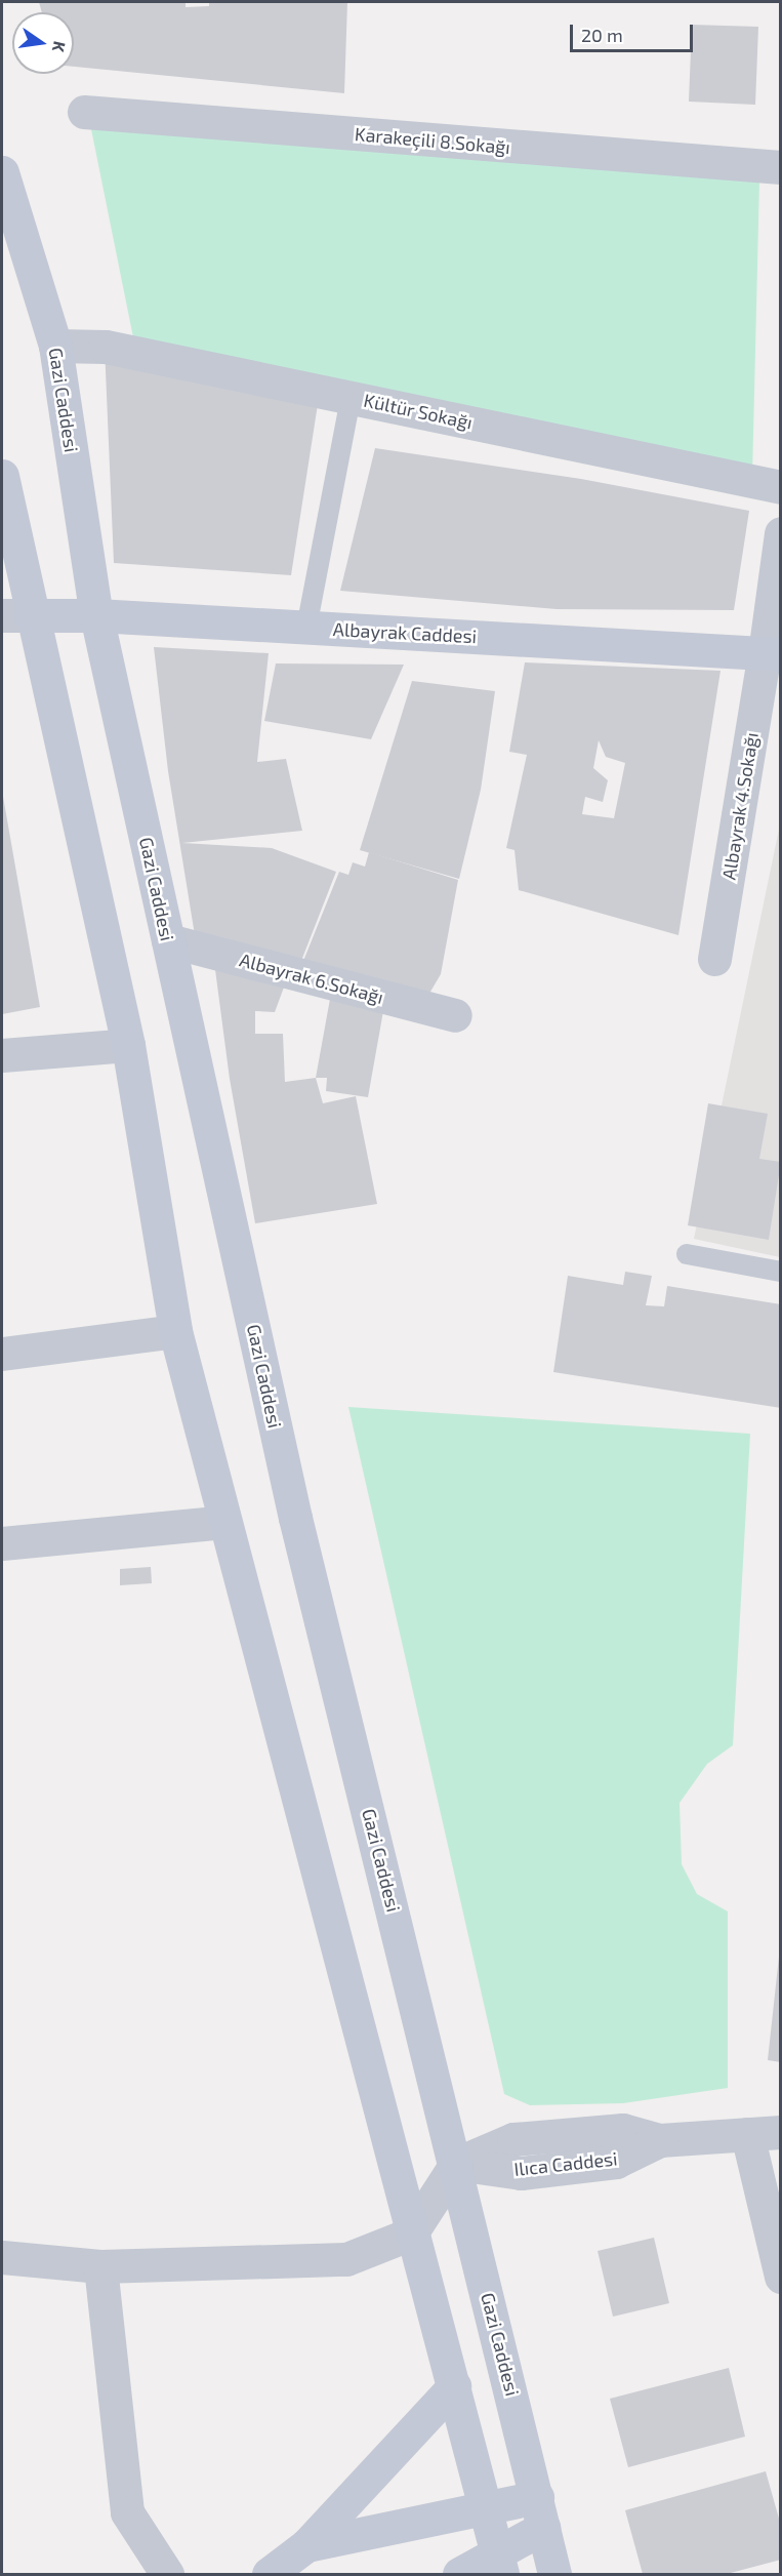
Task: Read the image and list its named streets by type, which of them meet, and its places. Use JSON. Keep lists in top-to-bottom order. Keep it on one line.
{"streets":{"street":["Karakeçili 8.Sokağı","Gazi Caddesi","Kültür Sokağı","Albayrak Caddesi","Albayrak 4.Sokağı","Albayrak 6.Sokağı","Ilıca Caddesi"]},"crossings":[["Gazi Caddesi","Kültür Sokağı"],["Gazi Caddesi","Albayrak Caddesi"],["Gazi Caddesi","Albayrak 6.Sokağı"],["Gazi Caddesi","Ilıca Caddesi"],["Albayrak Caddesi","Albayrak 4.Sokağı"]],"scale_bar":"20 m","north":"right"}
